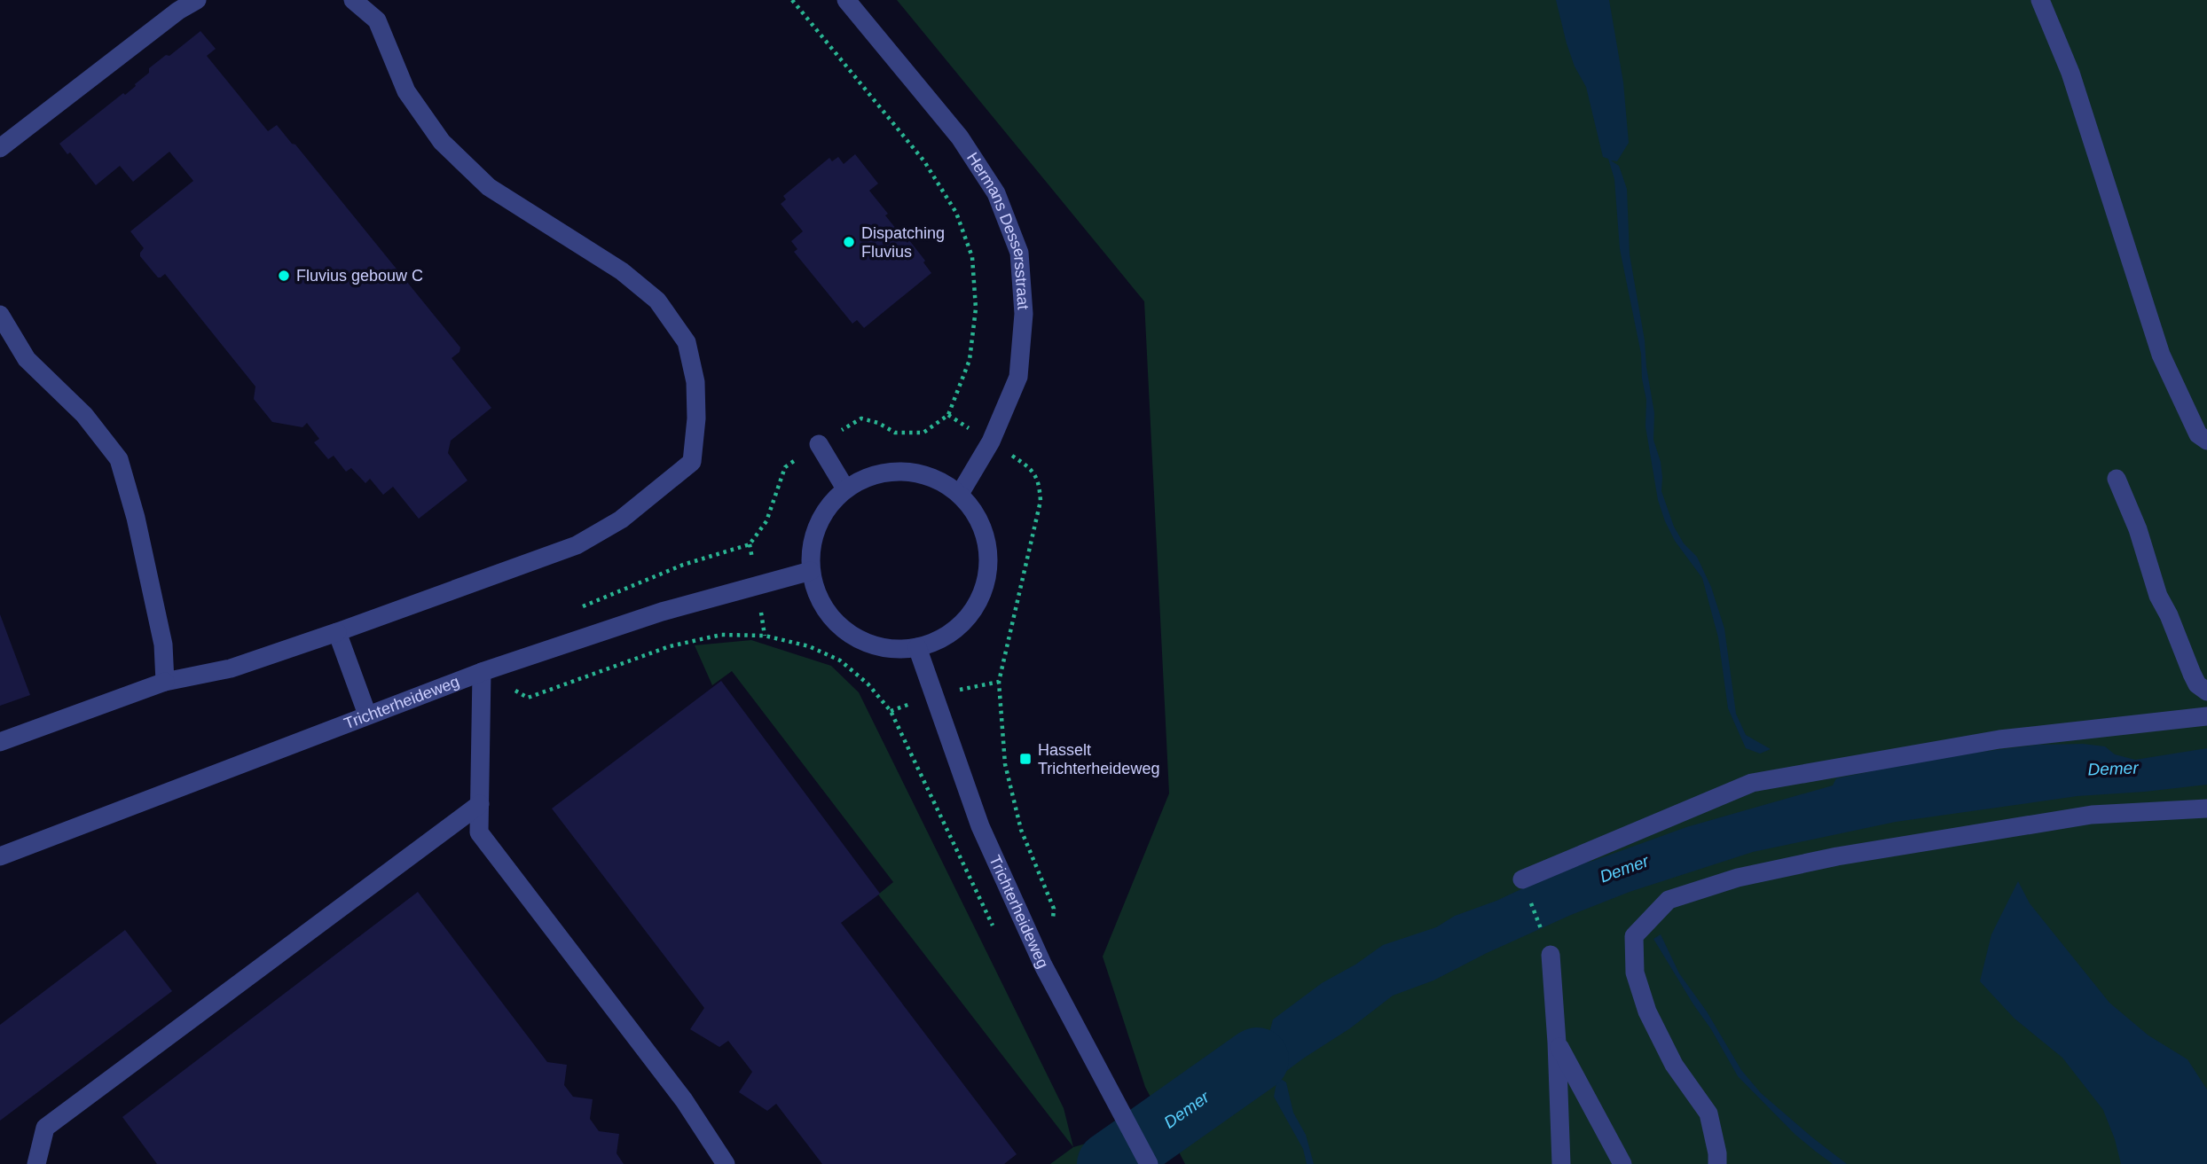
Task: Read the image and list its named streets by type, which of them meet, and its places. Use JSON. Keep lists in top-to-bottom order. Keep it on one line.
{"streets":{"street":["Hermans Dessersstraat","Trichterheideweg"]},"crossings":[["Hermans Dessersstraat","Trichterheideweg"]],"water":["Demer"],"places":{"other":["Dispatching Fluvius","Fluvius gebouw C"],"transit":["Hasselt Trichterheideweg"]}}
